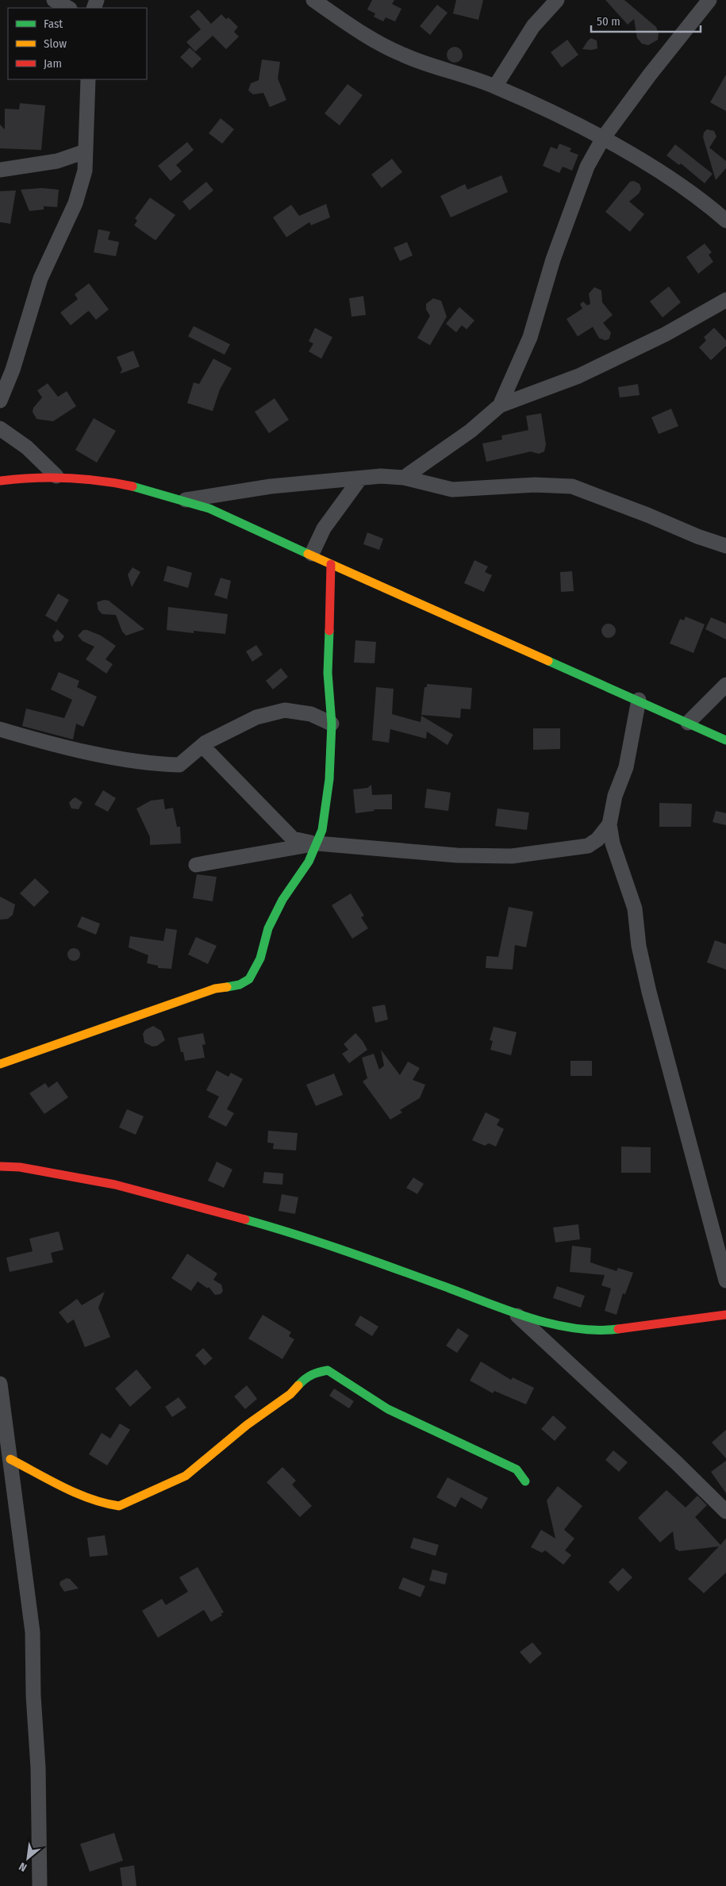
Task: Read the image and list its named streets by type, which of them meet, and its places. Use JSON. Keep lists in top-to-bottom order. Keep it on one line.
{"legend":["Fast","Slow","Jam"],"scale_bar":"50 m","north":"bottom left"}
